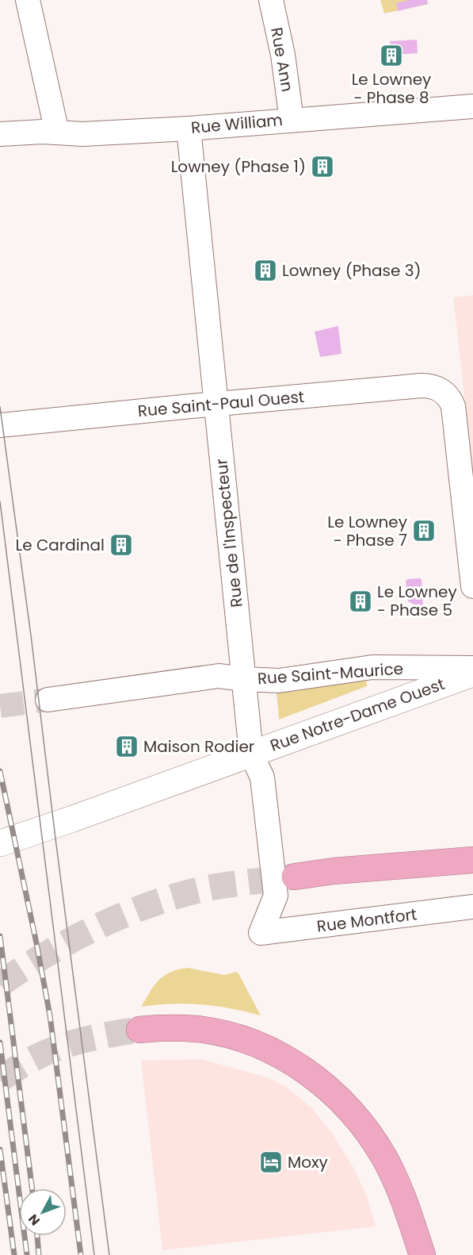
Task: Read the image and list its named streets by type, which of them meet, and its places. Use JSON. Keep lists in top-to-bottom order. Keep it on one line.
{"streets":{"main road":["Rue Notre-Dame Ouest"],"street":["Rue Ann","Rue William","Rue Saint-Paul Ouest","Rue de l'Inspecteur","Rue Saint-Maurice","Rue Montfort"]},"crossings":[["Rue Ann","Rue William"],["Rue William","Rue de l'Inspecteur"],["Rue Saint-Paul Ouest","Rue de l'Inspecteur"],["Rue de l'Inspecteur","Rue Saint-Maurice"],["Rue de l'Inspecteur","Rue Notre-Dame Ouest"],["Rue de l'Inspecteur","Rue Montfort"]],"places":{"building":["Le Lowney - Phase 8","Lowney (Phase 1)","Lowney (Phase 3)","Le Lowney - Phase 7","Le Cardinal","Le Lowney - Phase 5","Maison Rodier"],"hotel":["Moxy"]},"north":"bottom left"}
